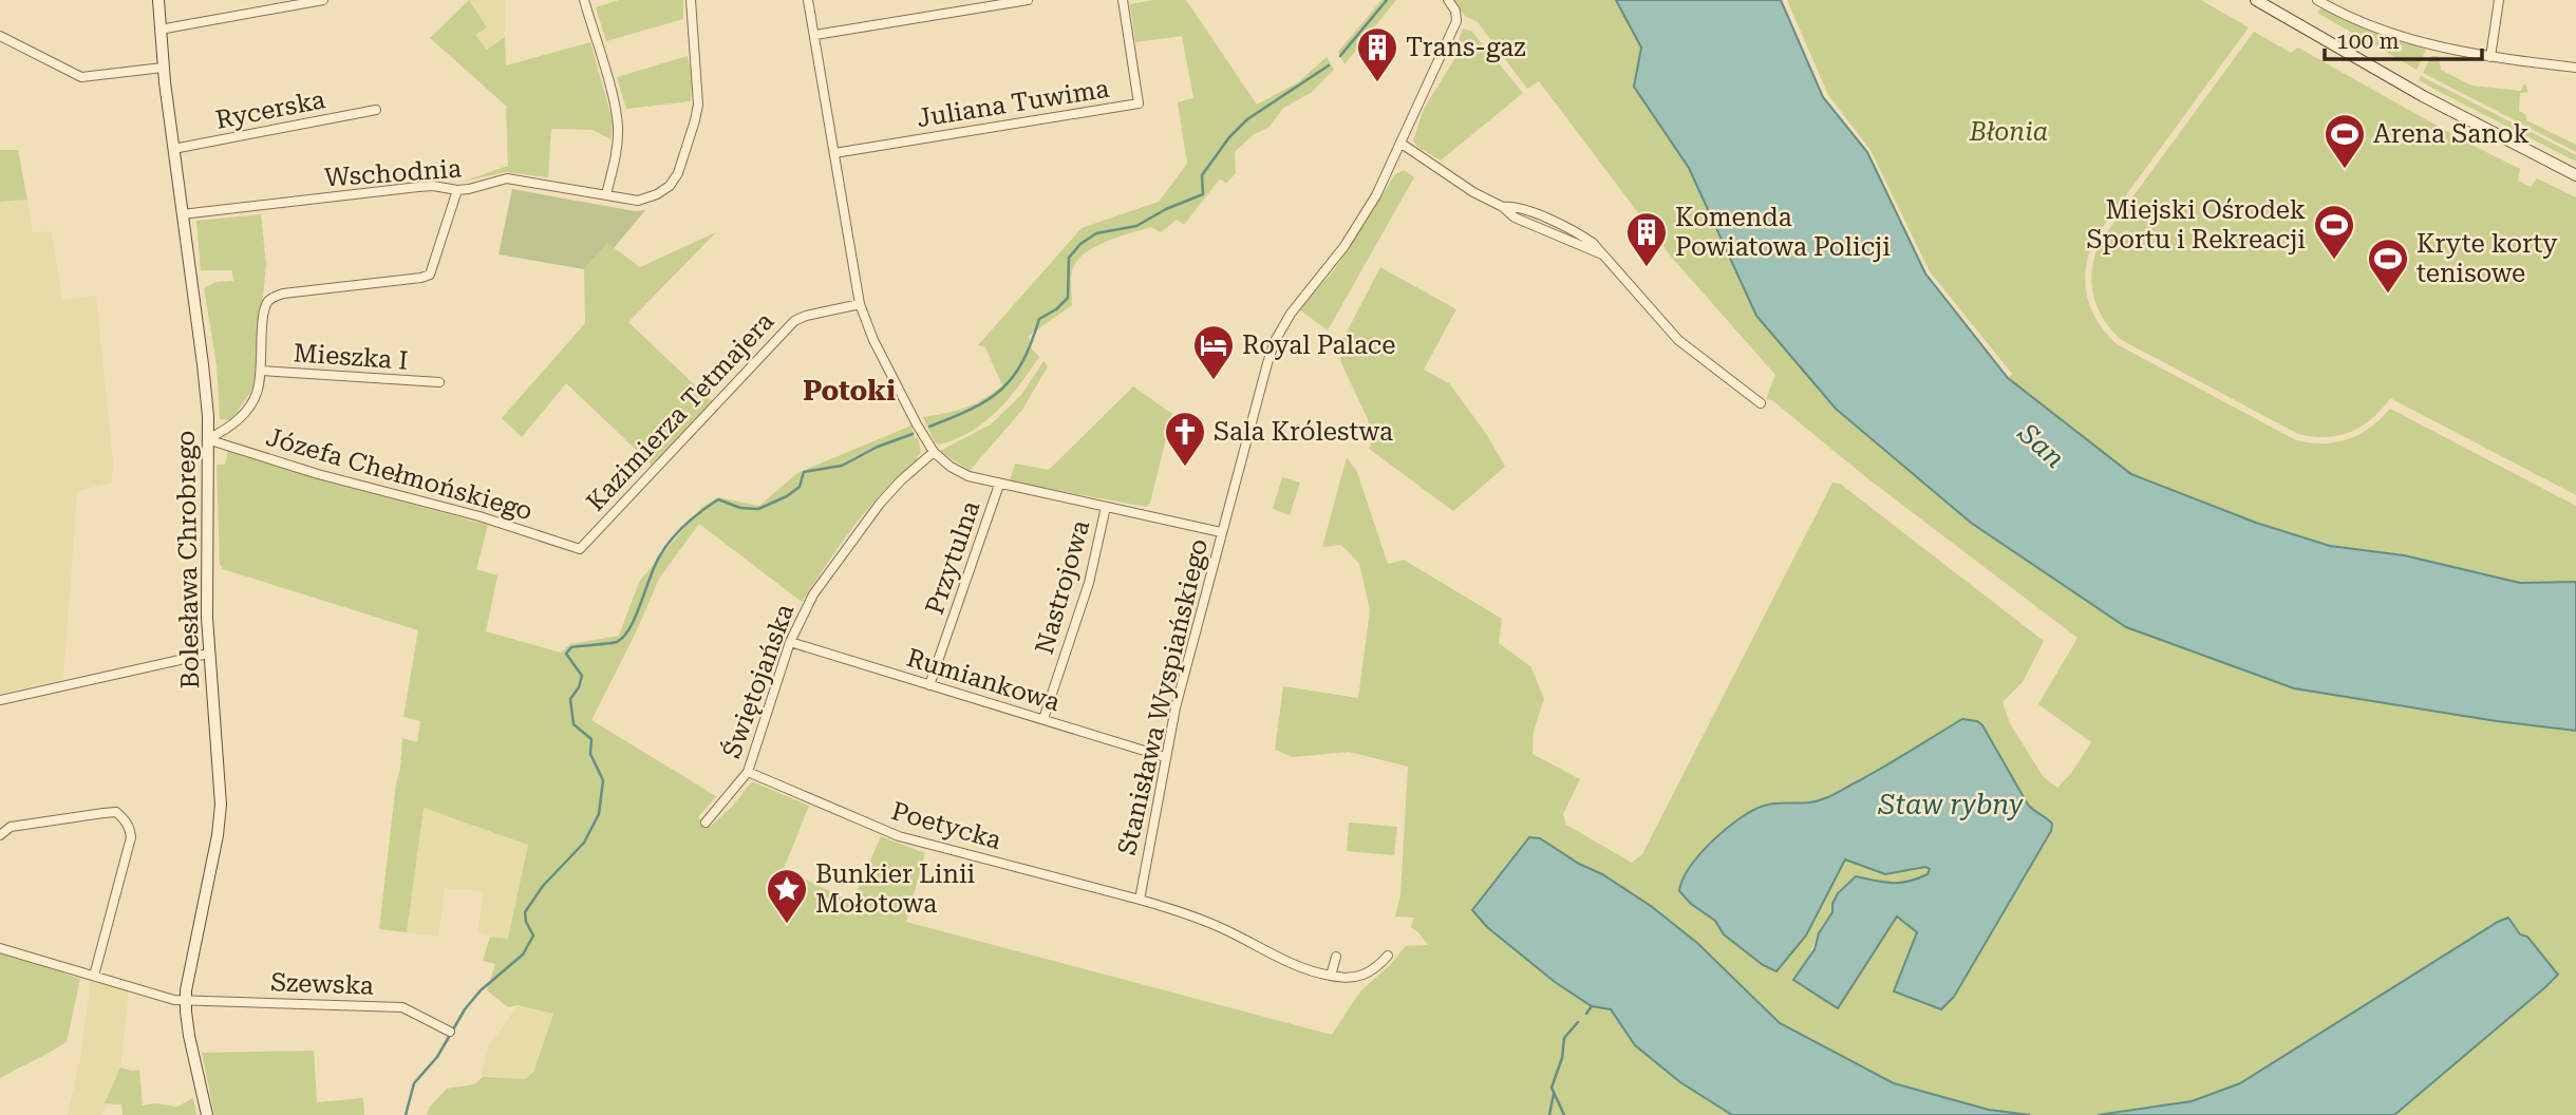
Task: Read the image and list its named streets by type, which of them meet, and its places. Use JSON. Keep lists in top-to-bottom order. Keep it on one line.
{"streets":{"street":["Juliana Tuwima","Rycerska","Wschodnia","Mieszka I","Kazimierza Tetmajera","Józefa Chełmońskiego","Przytulna","Bolesława Chrobrego","Nastrojowa","Rumiankowa","Świętojańska","Stanisława Wyspiańskiego","Poetycka","Szewska"]},"crossings":[["Juliana Tuwima","Stanisława Wyspiańskiego"],["Rycerska","Bolesława Chrobrego"],["Wschodnia","Bolesława Chrobrego"],["Kazimierza Tetmajera","Józefa Chełmońskiego"],["Kazimierza Tetmajera","Stanisława Wyspiańskiego"],["Józefa Chełmońskiego","Bolesława Chrobrego"],["Przytulna","Rumiankowa"],["Przytulna","Stanisława Wyspiańskiego"],["Bolesława Chrobrego","Szewska"],["Nastrojowa","Rumiankowa"],["Nastrojowa","Stanisława Wyspiańskiego"],["Rumiankowa","Świętojańska"],["Rumiankowa","Stanisława Wyspiańskiego"],["Świętojańska","Stanisława Wyspiańskiego"],["Świętojańska","Poetycka"],["Stanisława Wyspiańskiego","Poetycka"]],"districts":["Potoki"],"water":["San","Staw rybny"],"parks":["Błonia"],"places":{"building":["Trans-gaz","Komenda Powiatowa Policji"],"sports":["Arena Sanok","Miejski Ośrodek Sportu i Rekreacji","Kryte korty tenisowe"],"hotel":["Royal Palace"],"church":["Sala Królestwa"],"place":["Bunkier Linii Mołotowa"]},"scale_bar":"100 m"}
